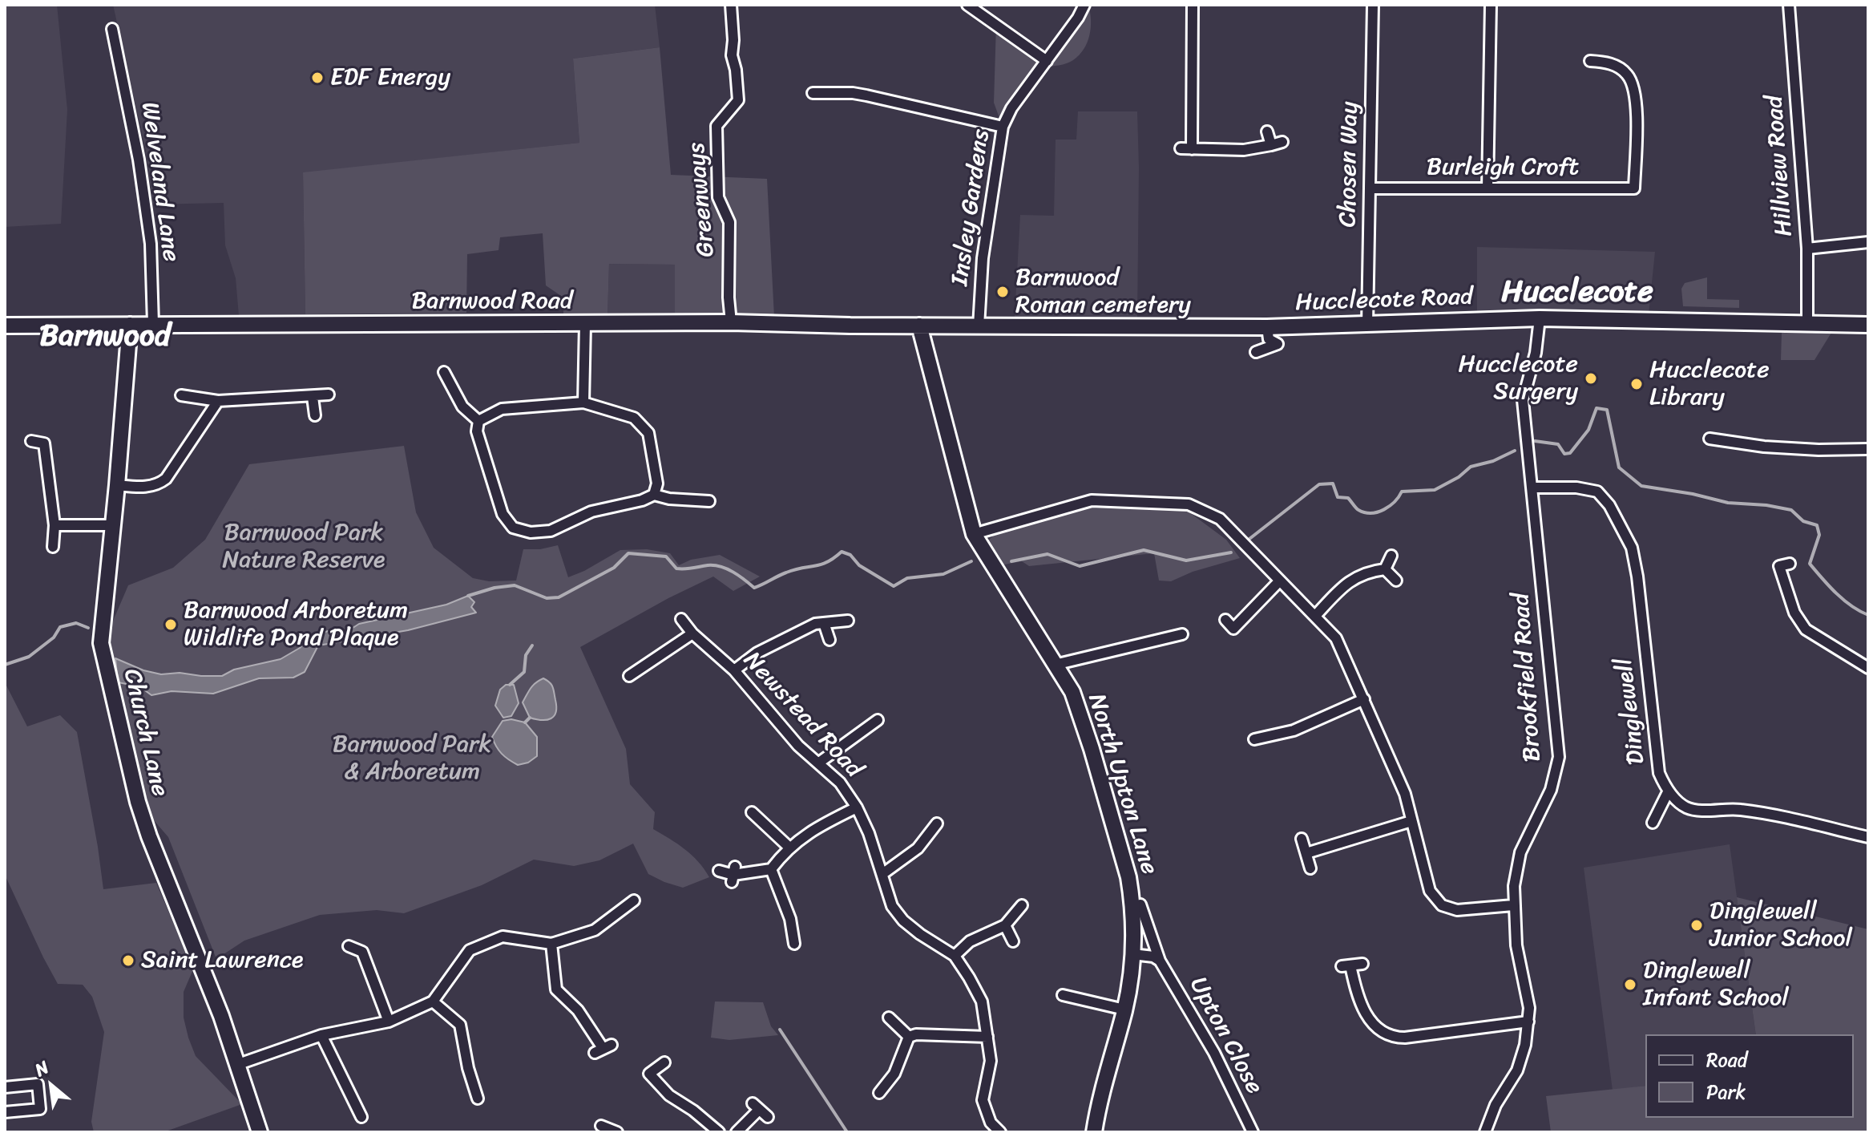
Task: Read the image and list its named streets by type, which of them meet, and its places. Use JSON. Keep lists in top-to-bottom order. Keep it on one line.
{"streets":{"street":["Chosen Way","Hillview Road","Burleigh Croft","Welveland Lane","Greenways","Insley Gardens","Hucclecote Road","Barnwood Road","Brookfield Road","Dinglewell","Newstead Road","Church Lane","North Upton Lane","Upton Close"]},"crossings":[["Chosen Way","Burleigh Croft"],["Chosen Way","Hucclecote Road"],["Hillview Road","Hucclecote Road"],["Welveland Lane","Barnwood Road"],["Greenways","Barnwood Road"],["Insley Gardens","Hucclecote Road"],["Insley Gardens","Barnwood Road"],["Hucclecote Road","Barnwood Road"],["Hucclecote Road","Brookfield Road"],["Barnwood Road","Church Lane"],["Barnwood Road","North Upton Lane"],["Brookfield Road","Dinglewell"],["North Upton Lane","Upton Close"]],"districts":["Hucclecote","Barnwood"],"parks":["Barnwood Park Nature Reserve","Barnwood Park & Arboretum"],"places":["EDF Energy","Barnwood Roman cemetery","Hucclecote Surgery","Hucclecote Library","Barnwood Arboretum Wildlife Pond Plaque","Dinglewell Junior School","Saint Lawrence","Dinglewell Infant School"],"legend":["Road","Park"],"north":"top left"}
